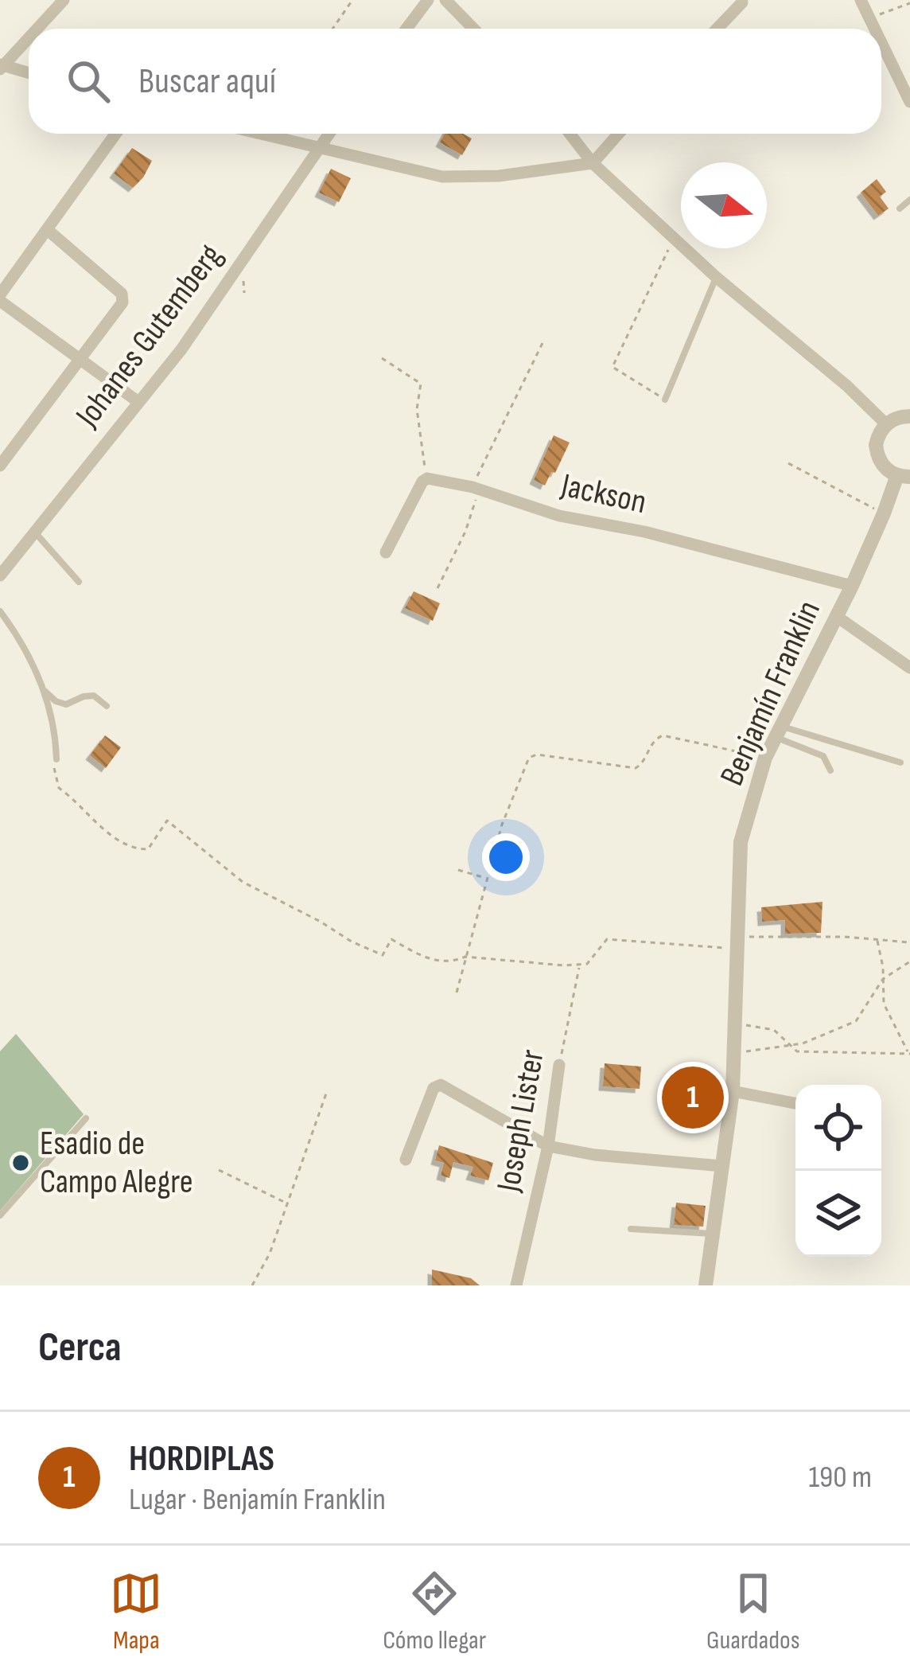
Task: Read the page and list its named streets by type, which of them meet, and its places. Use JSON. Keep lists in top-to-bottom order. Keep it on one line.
{"streets":{"street":["Johanes Gutemberg","Jackson","Benjamín Franklin","Joseph Lister"]},"crossings":[["Jackson","Benjamín Franklin"]],"places":["Esadio de Campo Alegre"],"north":"right","page":{"search":"Buscar aquí","pins":"1","heading":"Cerca","list":[{"mark":"1","name":"HORDIPLAS","note":"Lugar · Benjamín Franklin","value":"190 m"}],"nav":["Mapa","Cómo llegar","Guardados"]}}
